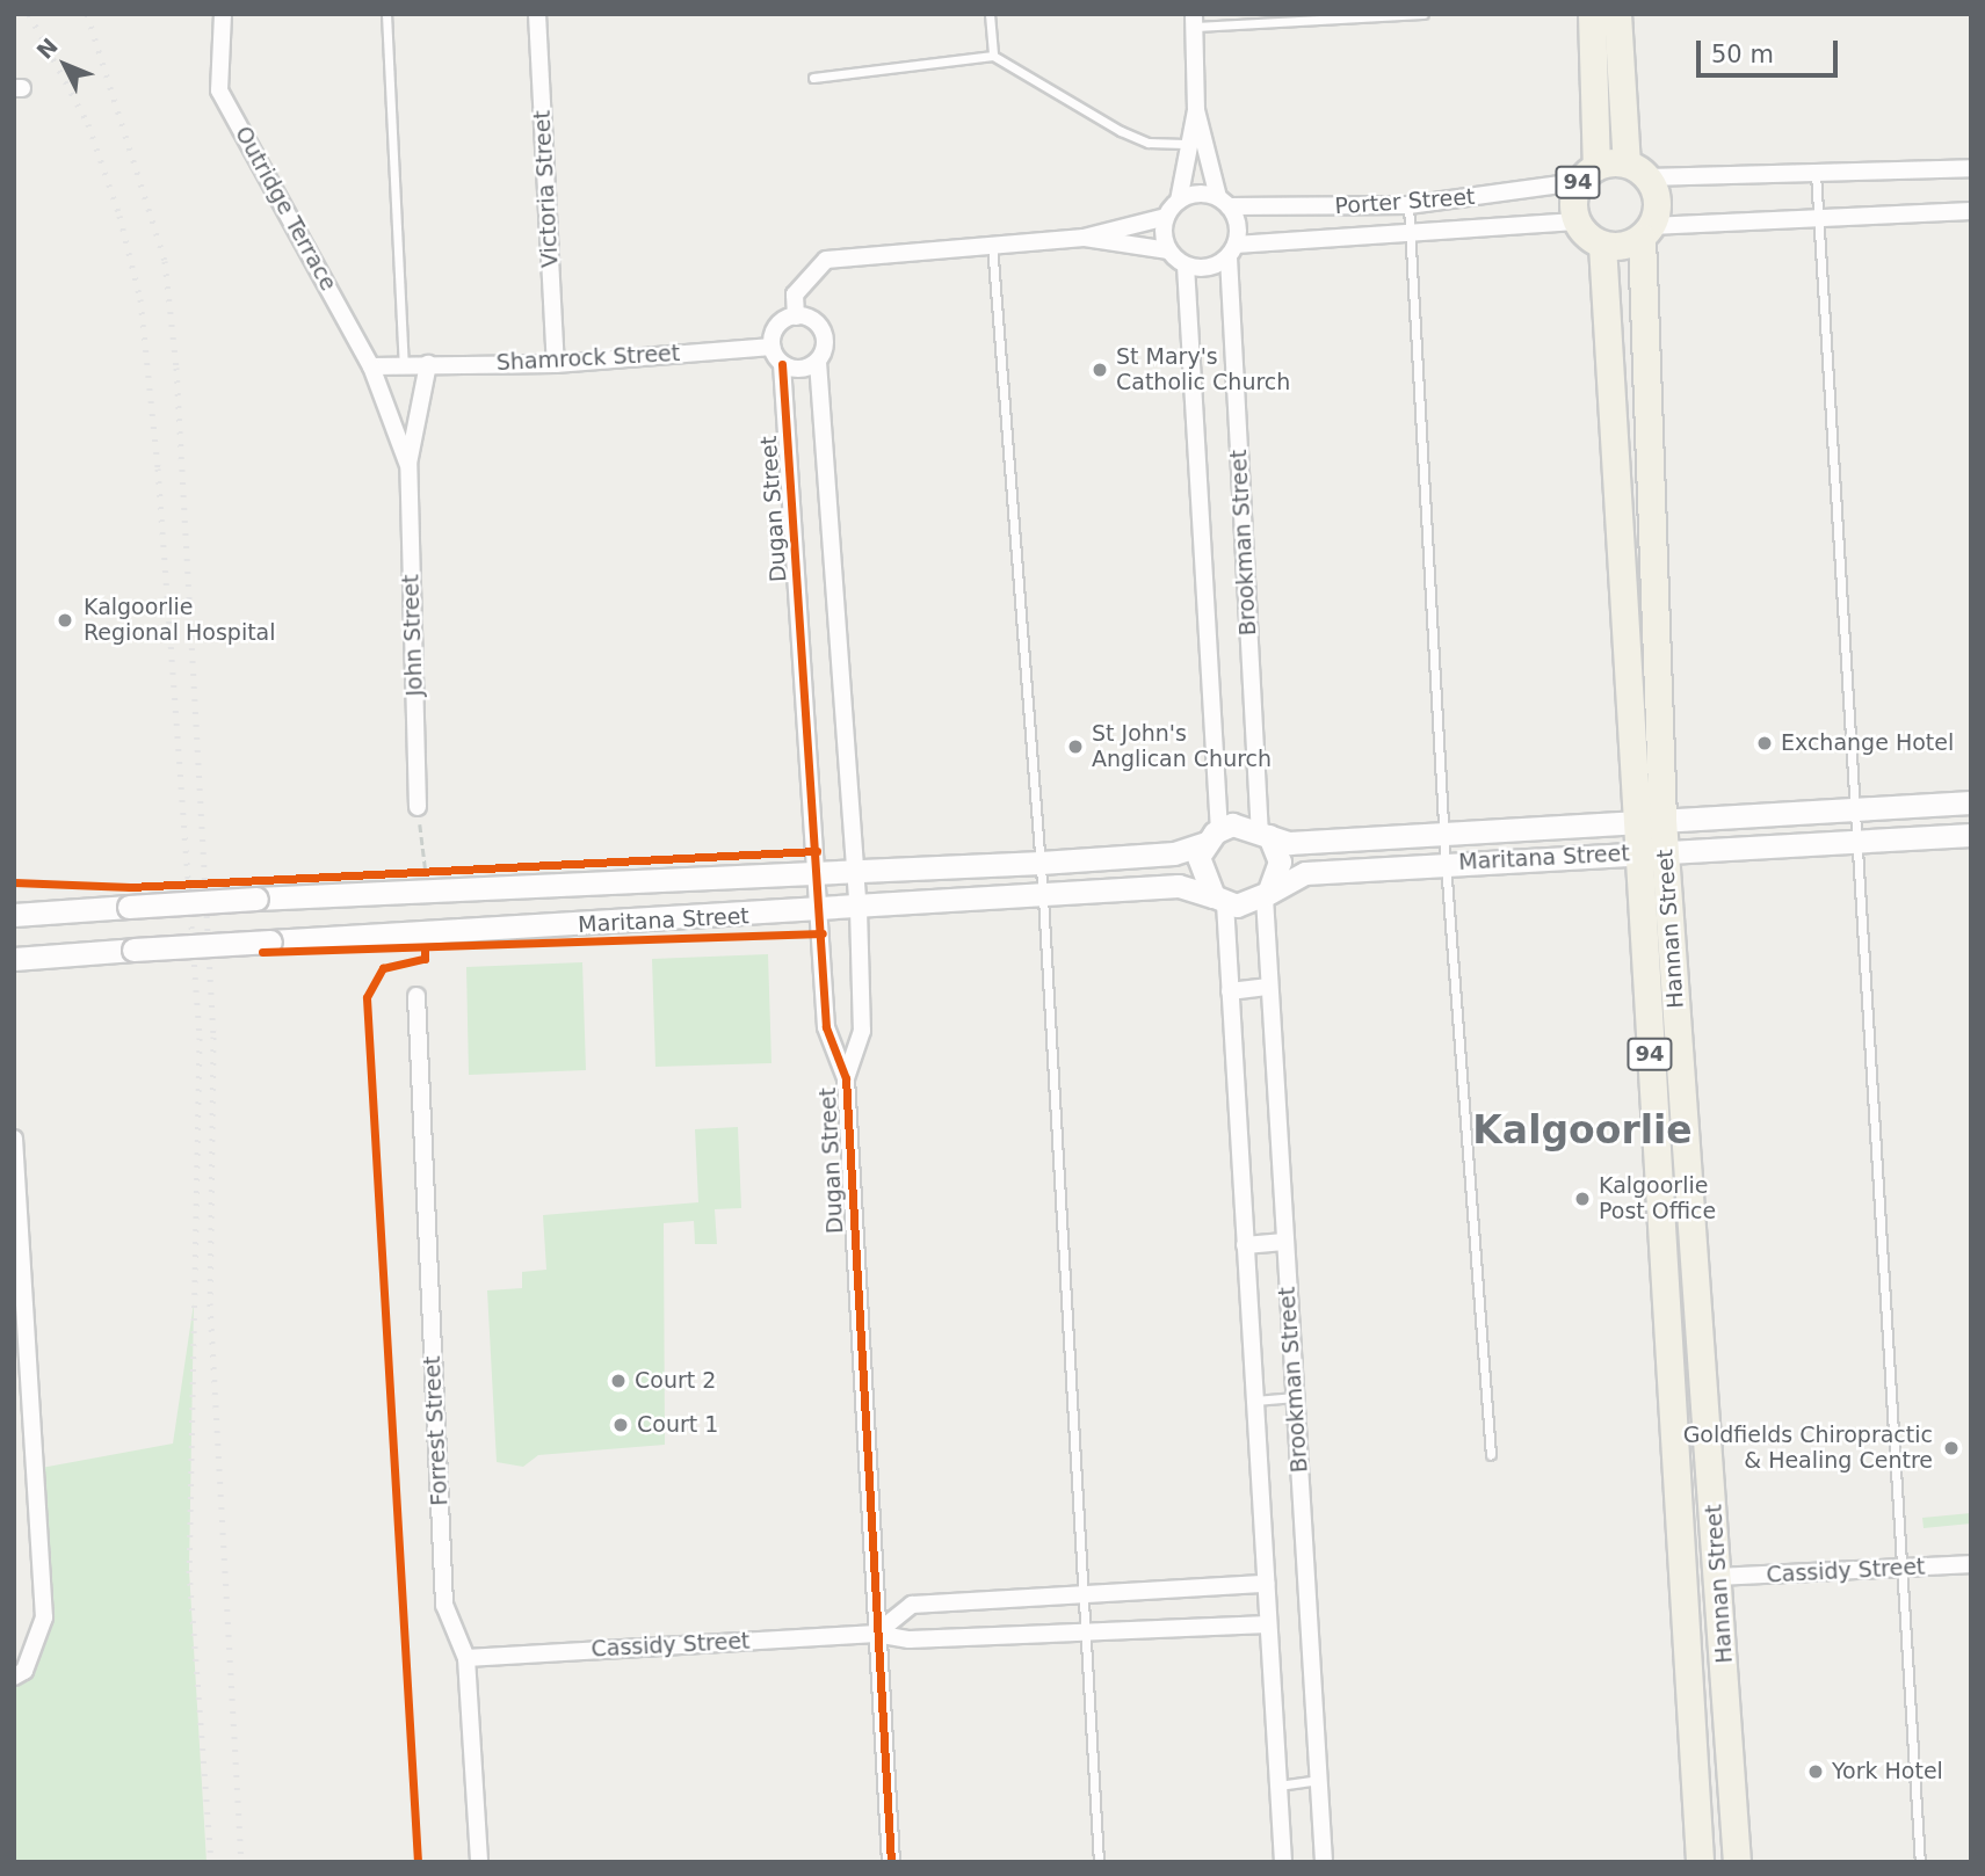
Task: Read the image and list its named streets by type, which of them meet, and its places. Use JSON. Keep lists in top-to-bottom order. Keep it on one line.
{"streets":{"highway":["94","Hannan Street"],"main road":["Maritana Street"],"street":["Victoria Street","Porter Street","Outridge Terrace","Shamrock Street","Dugan Street","Brookman Street","John Street","Forrest Street","Cassidy Street"]},"crossings":[["94","Porter Street"],["94","Hannan Street"],["Victoria Street","Shamrock Street"],["Porter Street","Brookman Street"],["Porter Street","Hannan Street"],["Outridge Terrace","John Street"],["Shamrock Street","Dugan Street"],["Shamrock Street","John Street"],["Dugan Street","Maritana Street"],["Dugan Street","Cassidy Street"],["Brookman Street","Maritana Street"],["Brookman Street","Cassidy Street"],["Maritana Street","Hannan Street"],["Hannan Street","Cassidy Street"],["Forrest Street","Cassidy Street"]],"districts":["Kalgoorlie"],"places":["St Mary's Catholic Church","Kalgoorlie Regional Hospital","Exchange Hotel","St John's Anglican Church","Kalgoorlie Post Office","Court 2","Court 1","Goldfields Chiropractic & Healing Centre","York Hotel"],"scale_bar":"50 m","north":"top left"}
